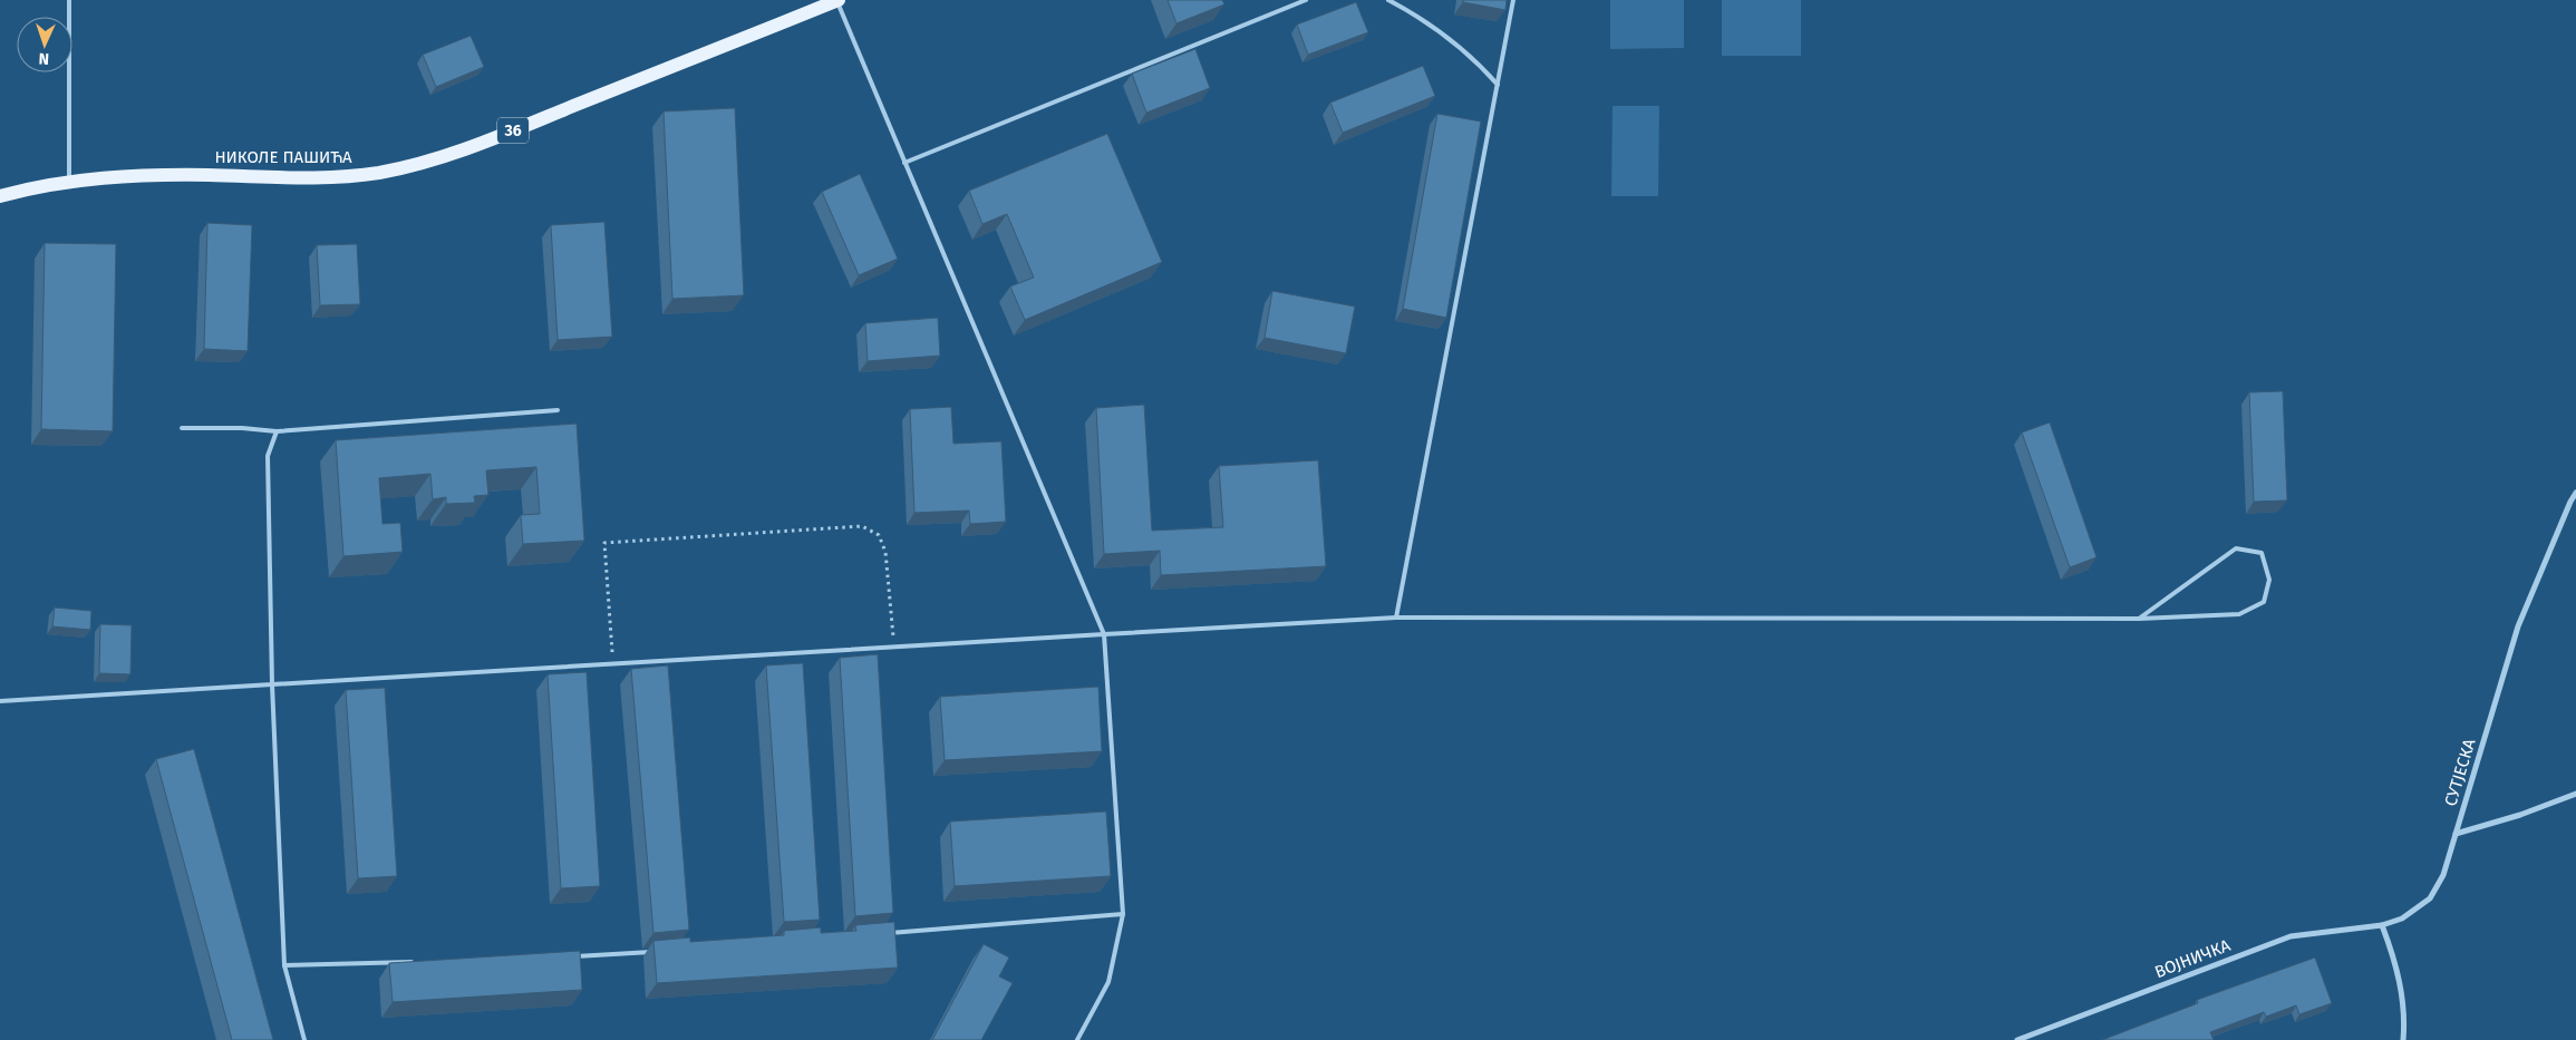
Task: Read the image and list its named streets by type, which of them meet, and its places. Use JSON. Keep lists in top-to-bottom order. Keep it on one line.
{"streets":{"main road":["36","НИКОЛЕ ПАШИЋА"],"street":["СУТЈЕСКА","ВОЈНИЧКА"]},"crossings":[["СУТЈЕСКА","ВОЈНИЧКА"]],"north":"bottom"}
